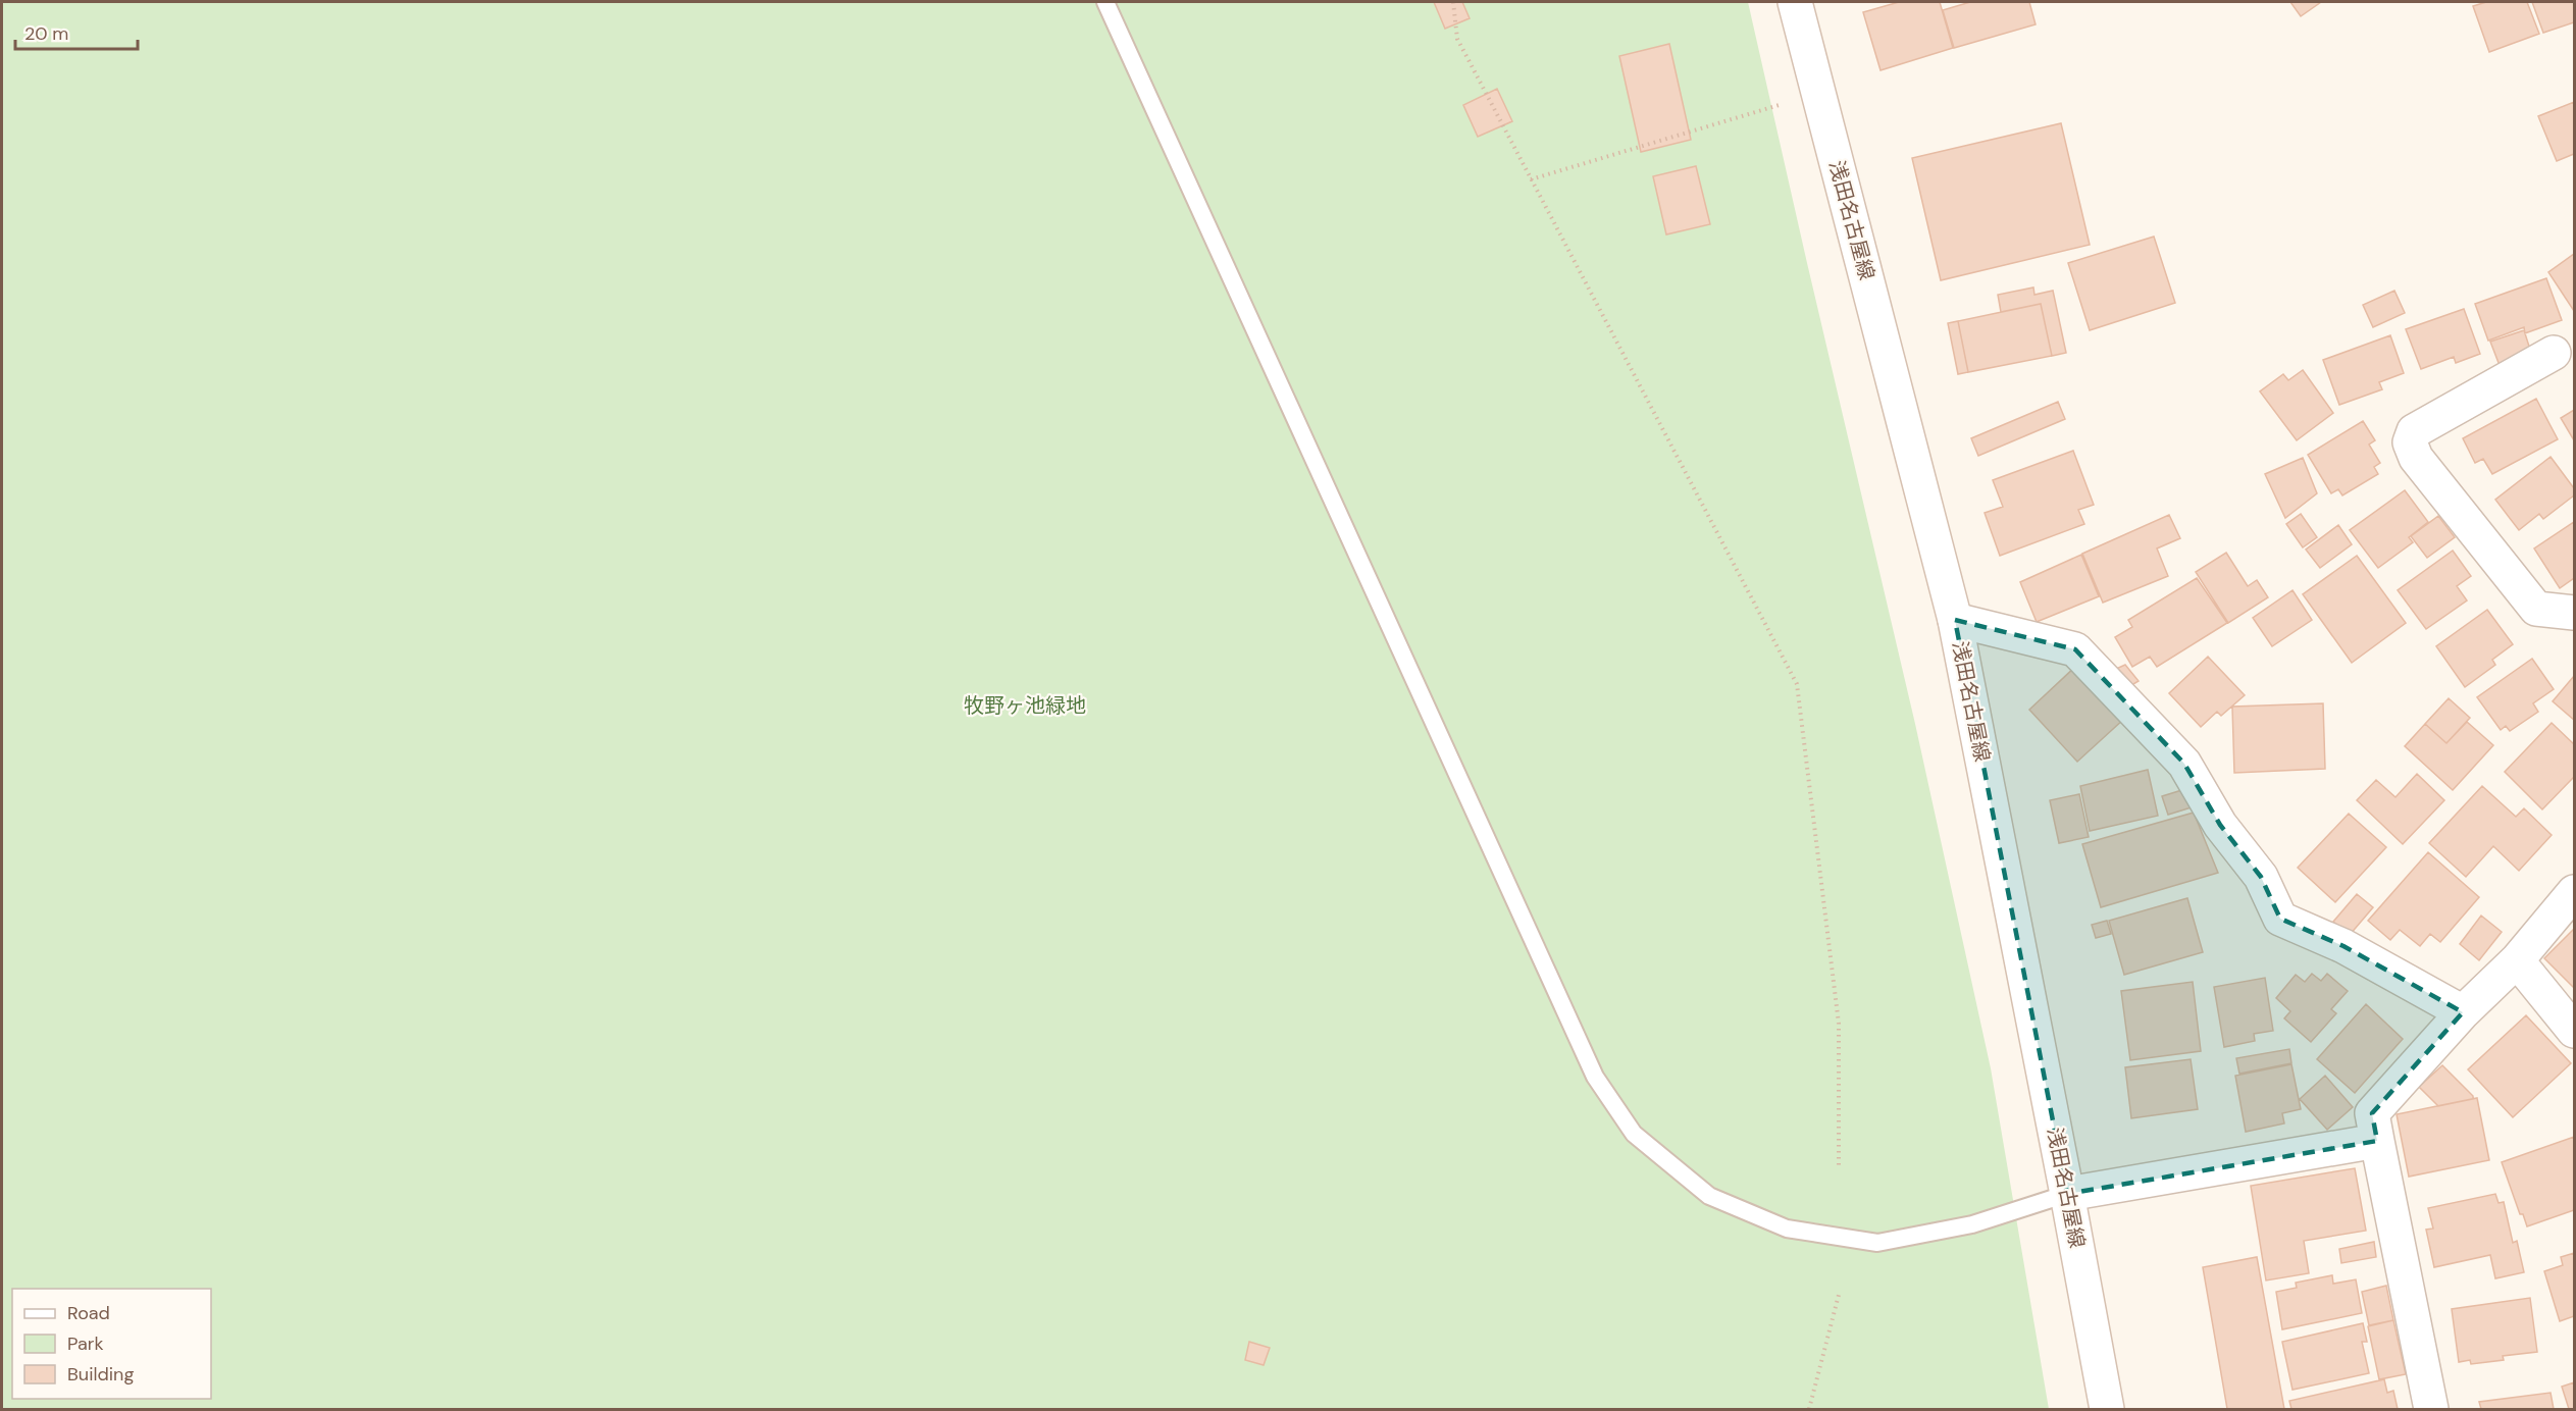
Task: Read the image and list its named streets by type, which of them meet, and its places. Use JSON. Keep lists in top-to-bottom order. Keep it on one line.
{"streets":{"street":["浅田名古屋線"]},"parks":["牧野ヶ池緑地"],"legend":["Road","Park","Building"],"scale_bar":"20 m"}
